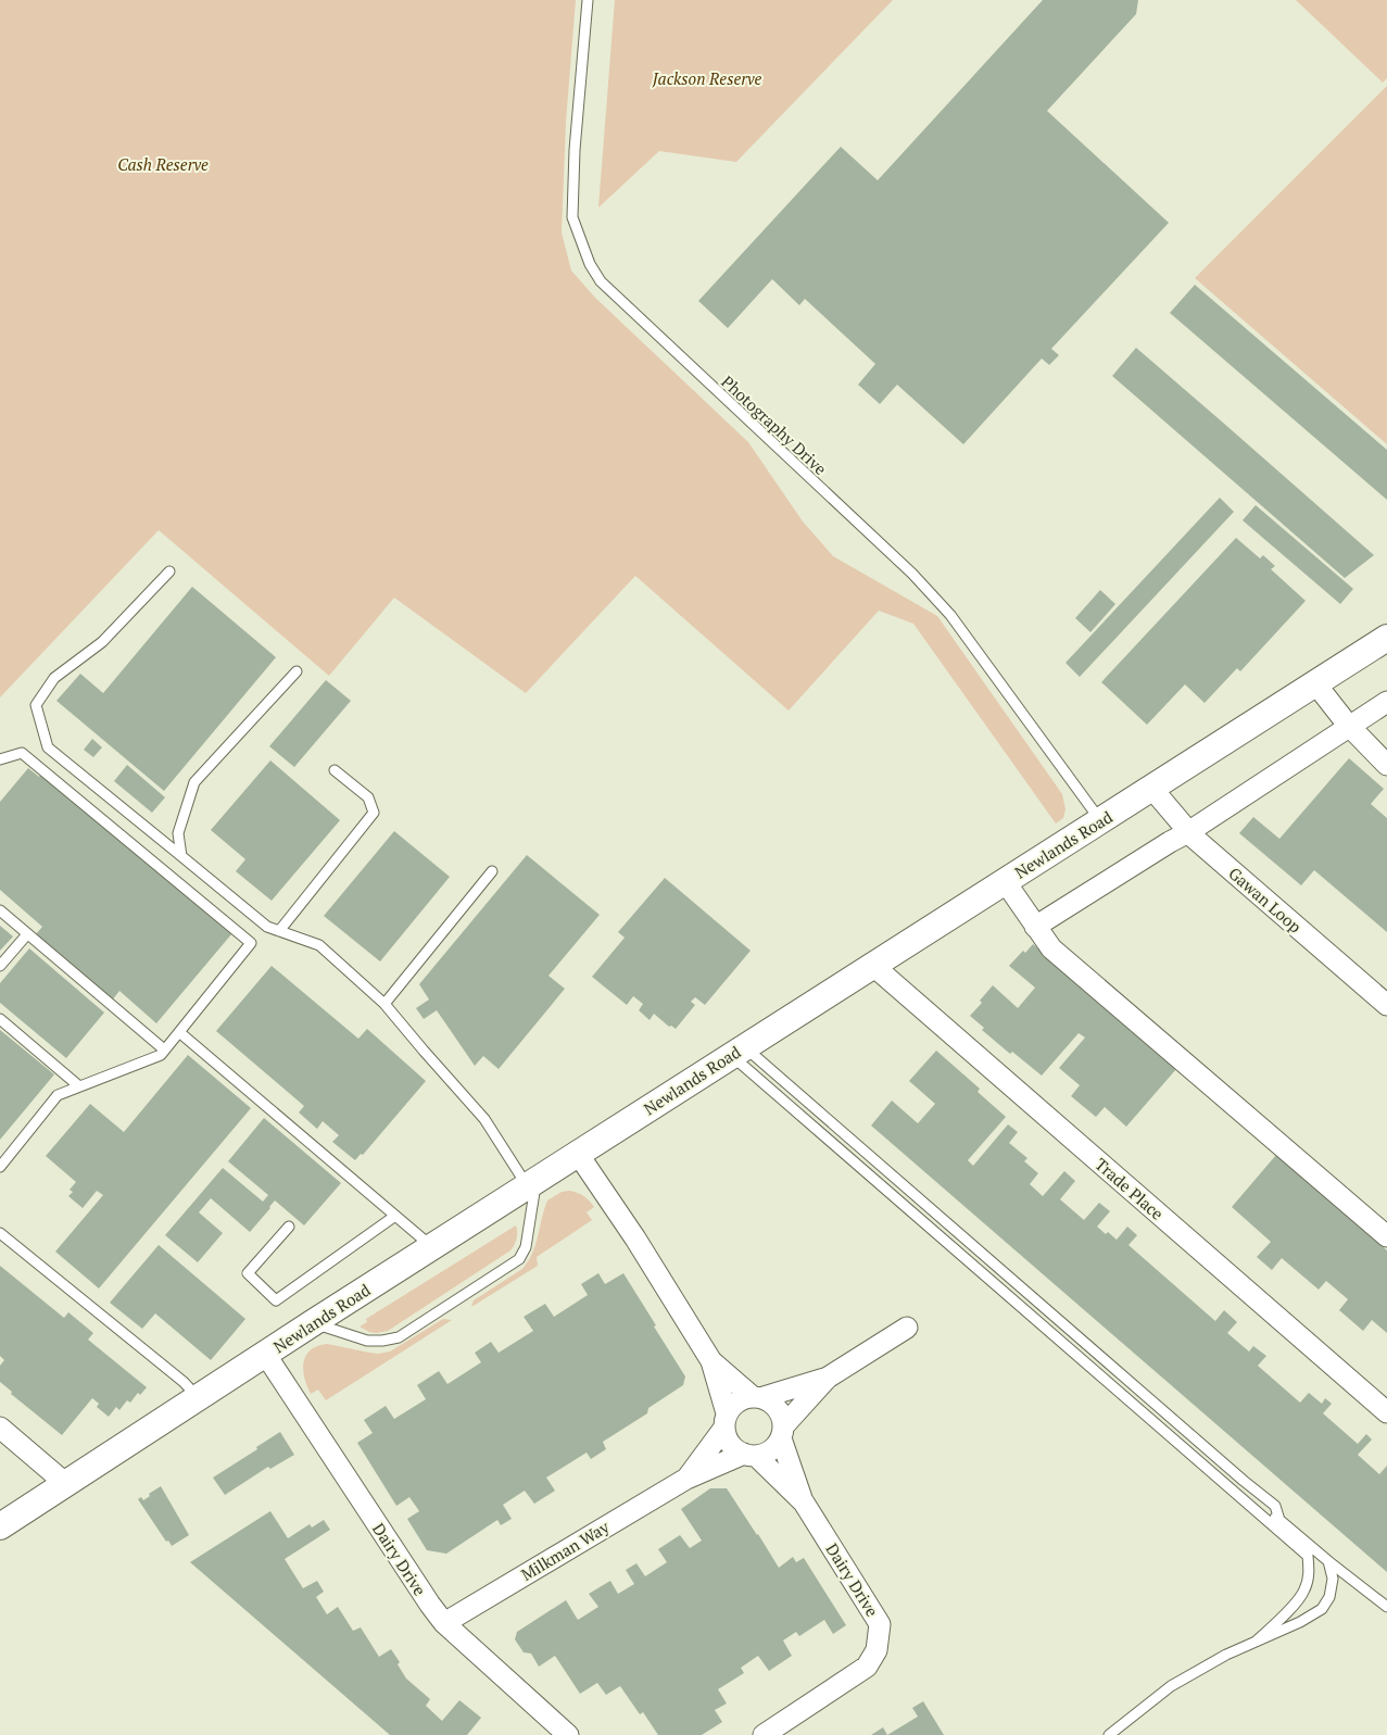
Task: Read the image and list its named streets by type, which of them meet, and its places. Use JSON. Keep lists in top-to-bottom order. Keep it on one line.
{"streets":{"street":["Newlands Road","Gawan Loop","Trade Place","Milkman Way","Dairy Drive"],"lane":["Photography Drive"]},"crossings":[["Photography Drive","Newlands Road"],["Newlands Road","Gawan Loop"],["Newlands Road","Trade Place"],["Newlands Road","Dairy Drive"],["Milkman Way","Dairy Drive"]],"parks":["Jackson Reserve","Cash Reserve"]}
